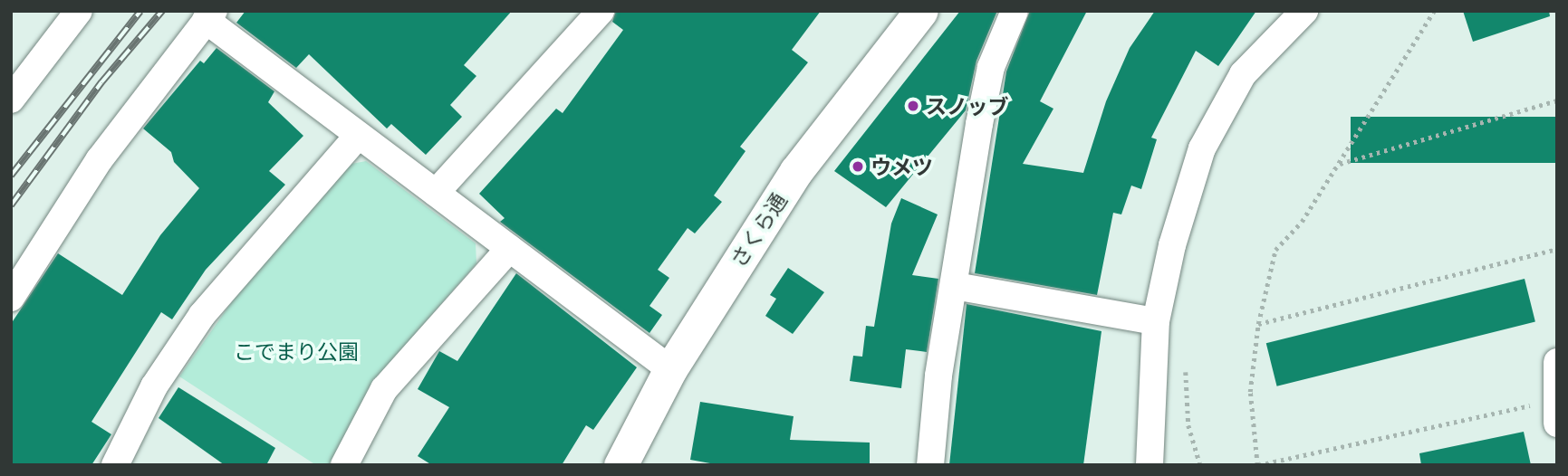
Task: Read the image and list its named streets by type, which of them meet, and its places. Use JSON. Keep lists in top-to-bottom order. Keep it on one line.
{"streets":{"street":["さくら通"]},"parks":["こでまり公園"],"places":["スノッブ","ウメツ"]}
